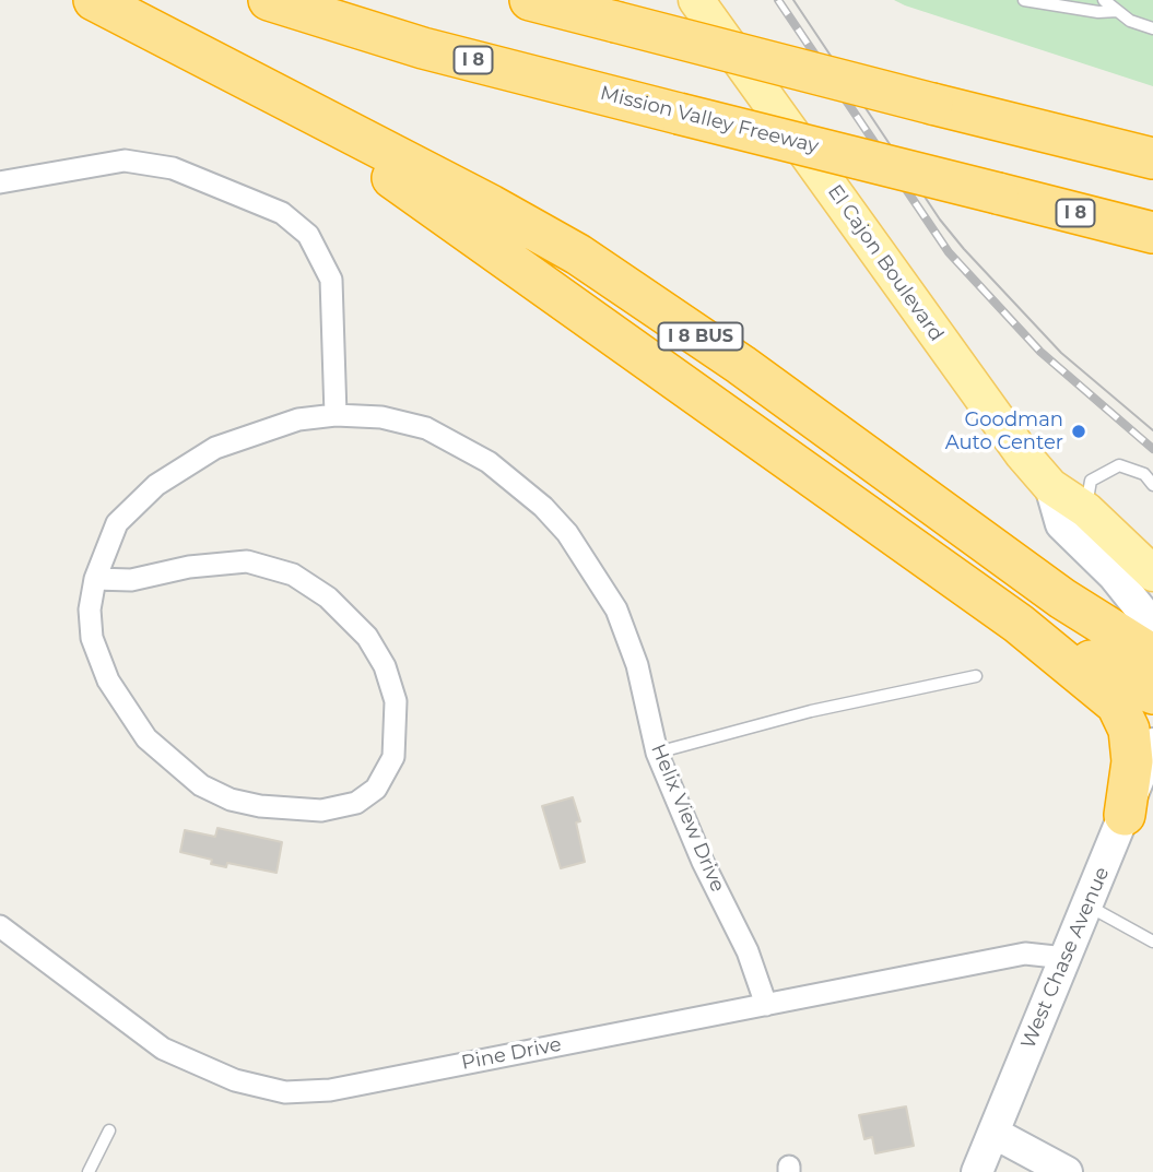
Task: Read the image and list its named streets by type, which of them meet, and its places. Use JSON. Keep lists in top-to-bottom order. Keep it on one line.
{"streets":{"highway":["I 8","Mission Valley Freeway","I 8 BUS"],"main road":["El Cajon Boulevard","West Chase Avenue"],"street":["Helix View Drive","Pine Drive"]},"crossings":[["Helix View Drive","Pine Drive"],["West Chase Avenue","Pine Drive"]],"places":["Goodman Auto Center"]}
